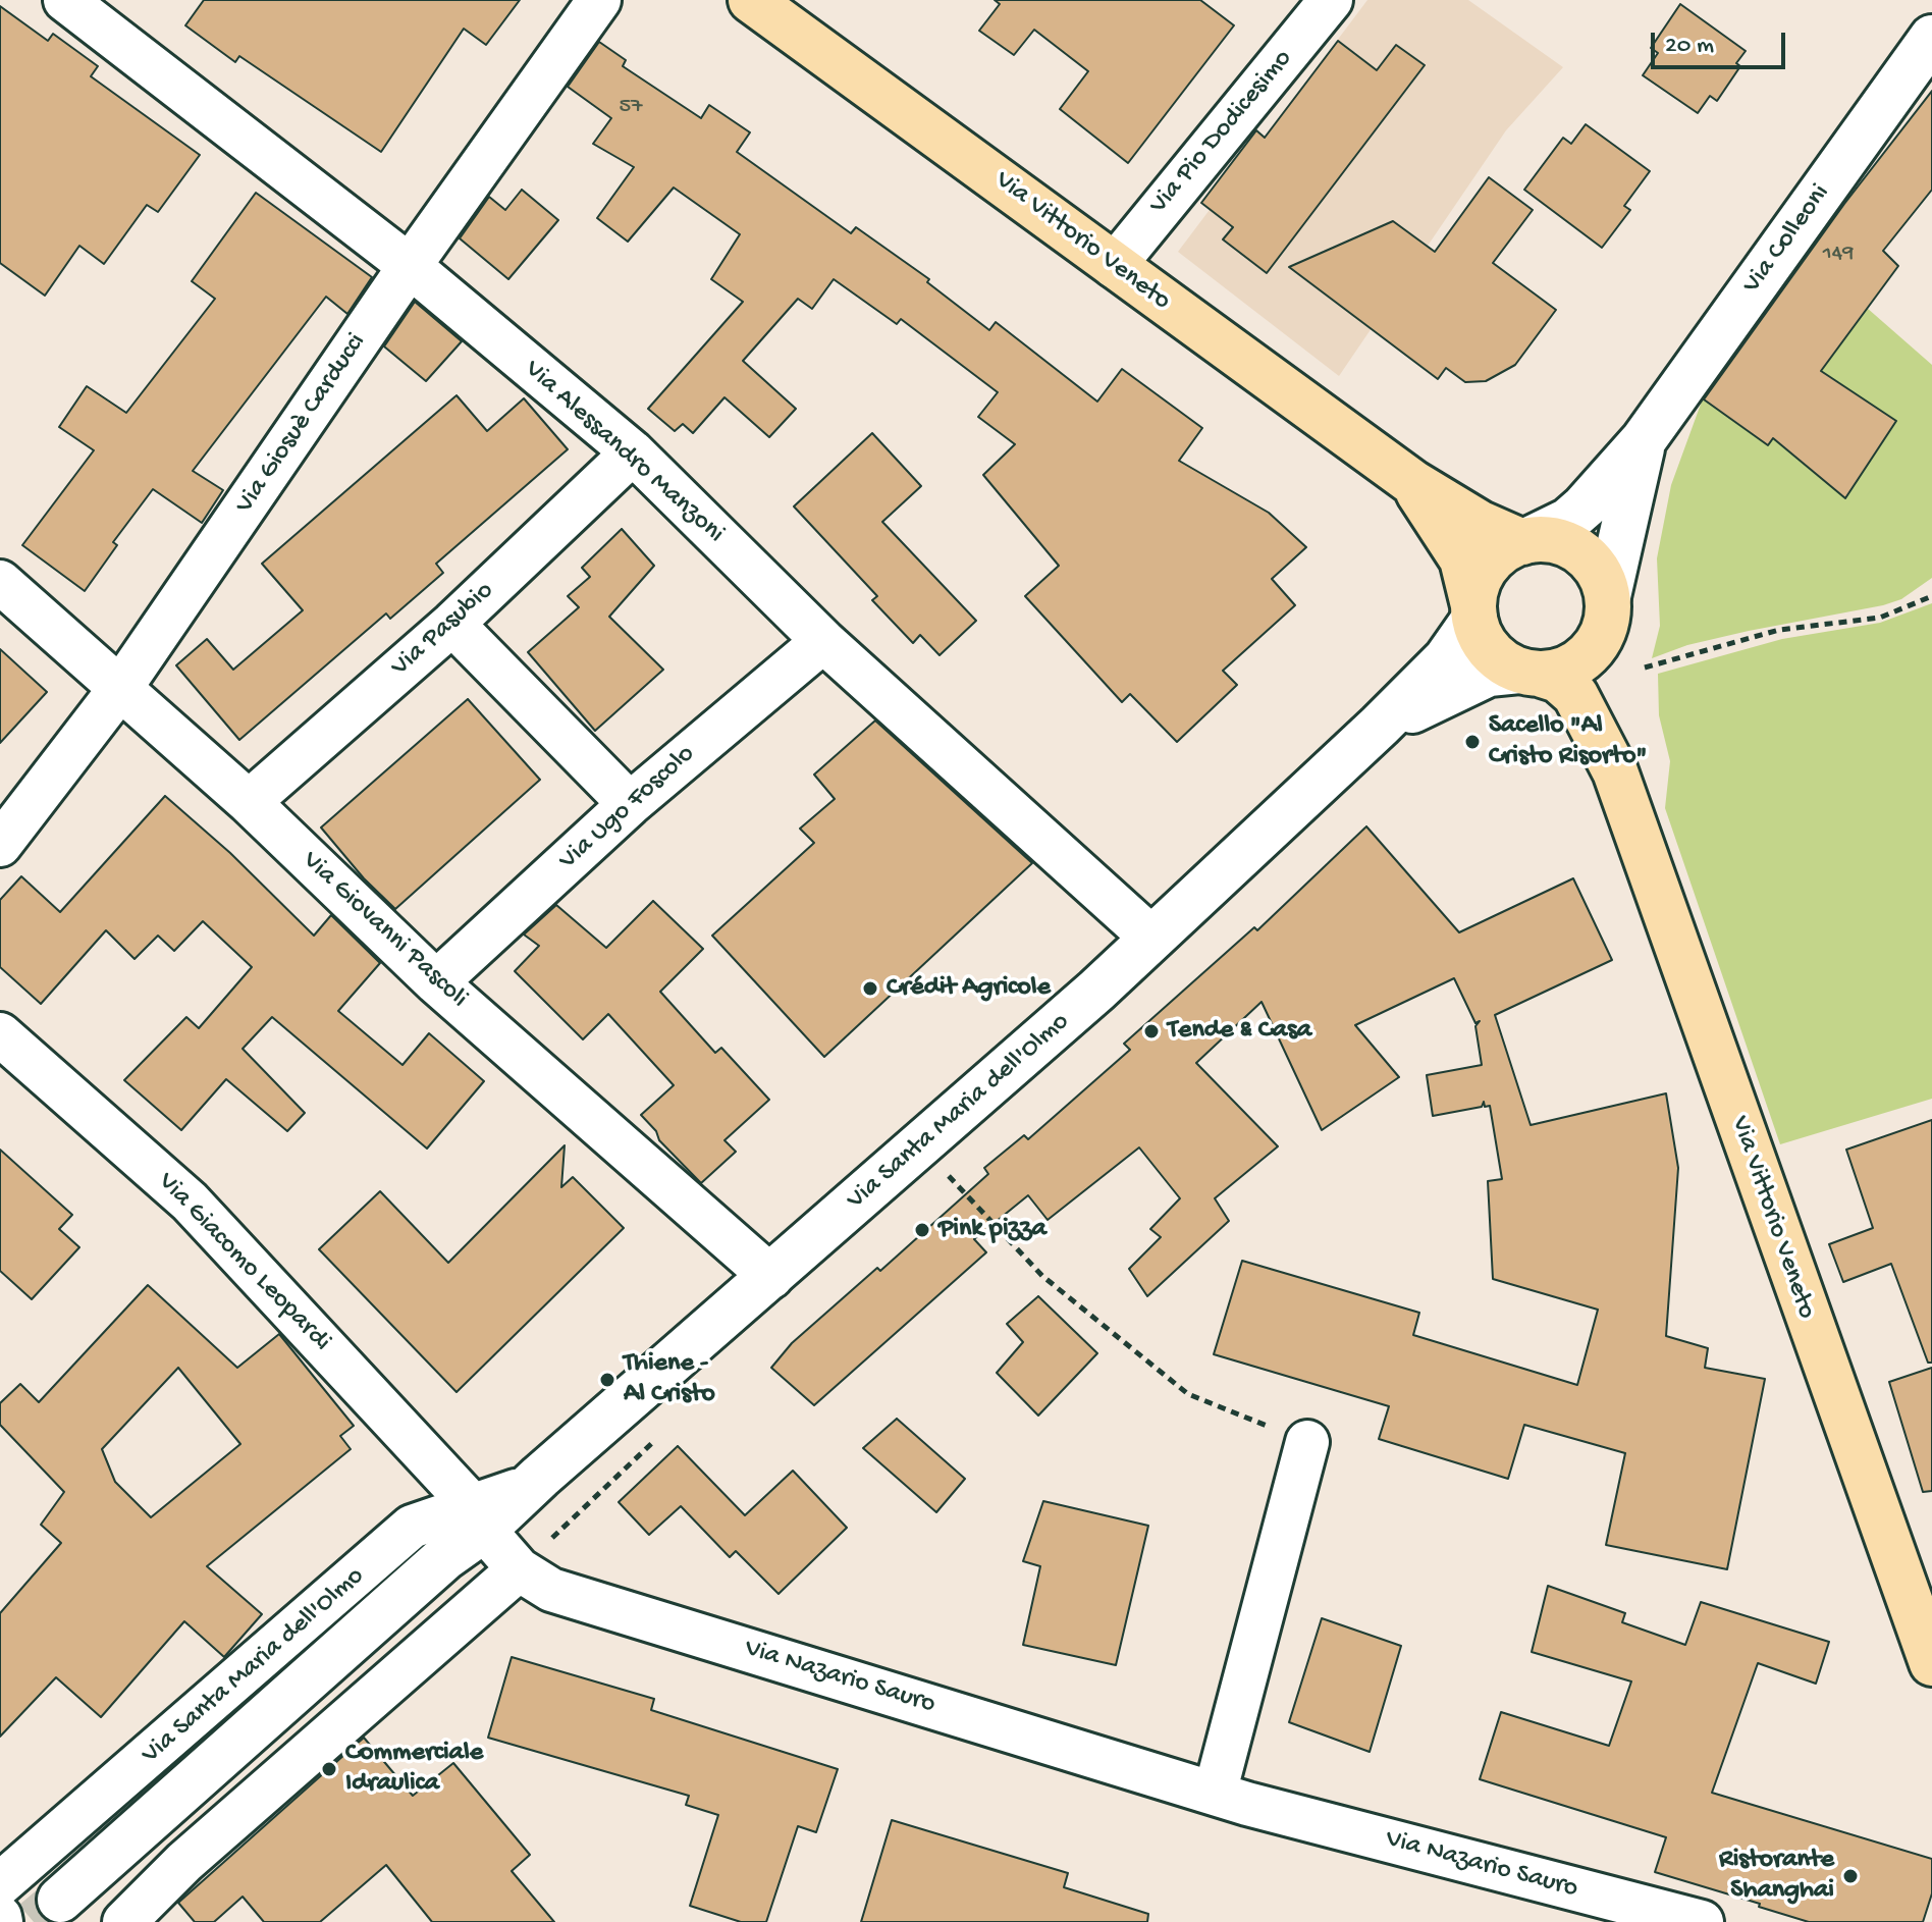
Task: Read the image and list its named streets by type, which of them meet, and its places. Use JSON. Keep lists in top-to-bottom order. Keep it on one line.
{"streets":{"main road":["Via Colleoni","Via Vittorio Veneto","Via Santa Maria dell'Olmo"],"street":["Via Pio Dodicesimo","Via Giosuè Carducci","Via Alessandro Manzoni","Via Pasubio","Via Ugo Foscolo","Via Giovanni Pascoli","Via Giacomo Leopardi","Via Nazario Sauro"]},"crossings":[["Via Pio Dodicesimo","Via Vittorio Veneto"],["Via Colleoni","Via Vittorio Veneto"],["Via Colleoni","Via Santa Maria dell'Olmo"],["Via Vittorio Veneto","Via Santa Maria dell'Olmo"],["Via Giosuè Carducci","Via Alessandro Manzoni"],["Via Giosuè Carducci","Via Giovanni Pascoli"],["Via Alessandro Manzoni","Via Pasubio"],["Via Alessandro Manzoni","Via Ugo Foscolo"],["Via Alessandro Manzoni","Via Santa Maria dell'Olmo"],["Via Pasubio","Via Giovanni Pascoli"],["Via Ugo Foscolo","Via Giovanni Pascoli"],["Via Giovanni Pascoli","Via Santa Maria dell'Olmo"],["Via Santa Maria dell'Olmo","Via Giacomo Leopardi"],["Via Santa Maria dell'Olmo","Via Nazario Sauro"],["Via Giacomo Leopardi","Via Nazario Sauro"]],"places":["Sacello \"Al Cristo Risorto\"","Crédit Agricole","Tende & Casa","Pink pizza","Thiene - Al Cristo","Commerciale Idraulica","Ristorante Shanghai"],"house_numbers":["57","149"],"scale_bar":"20 m"}
